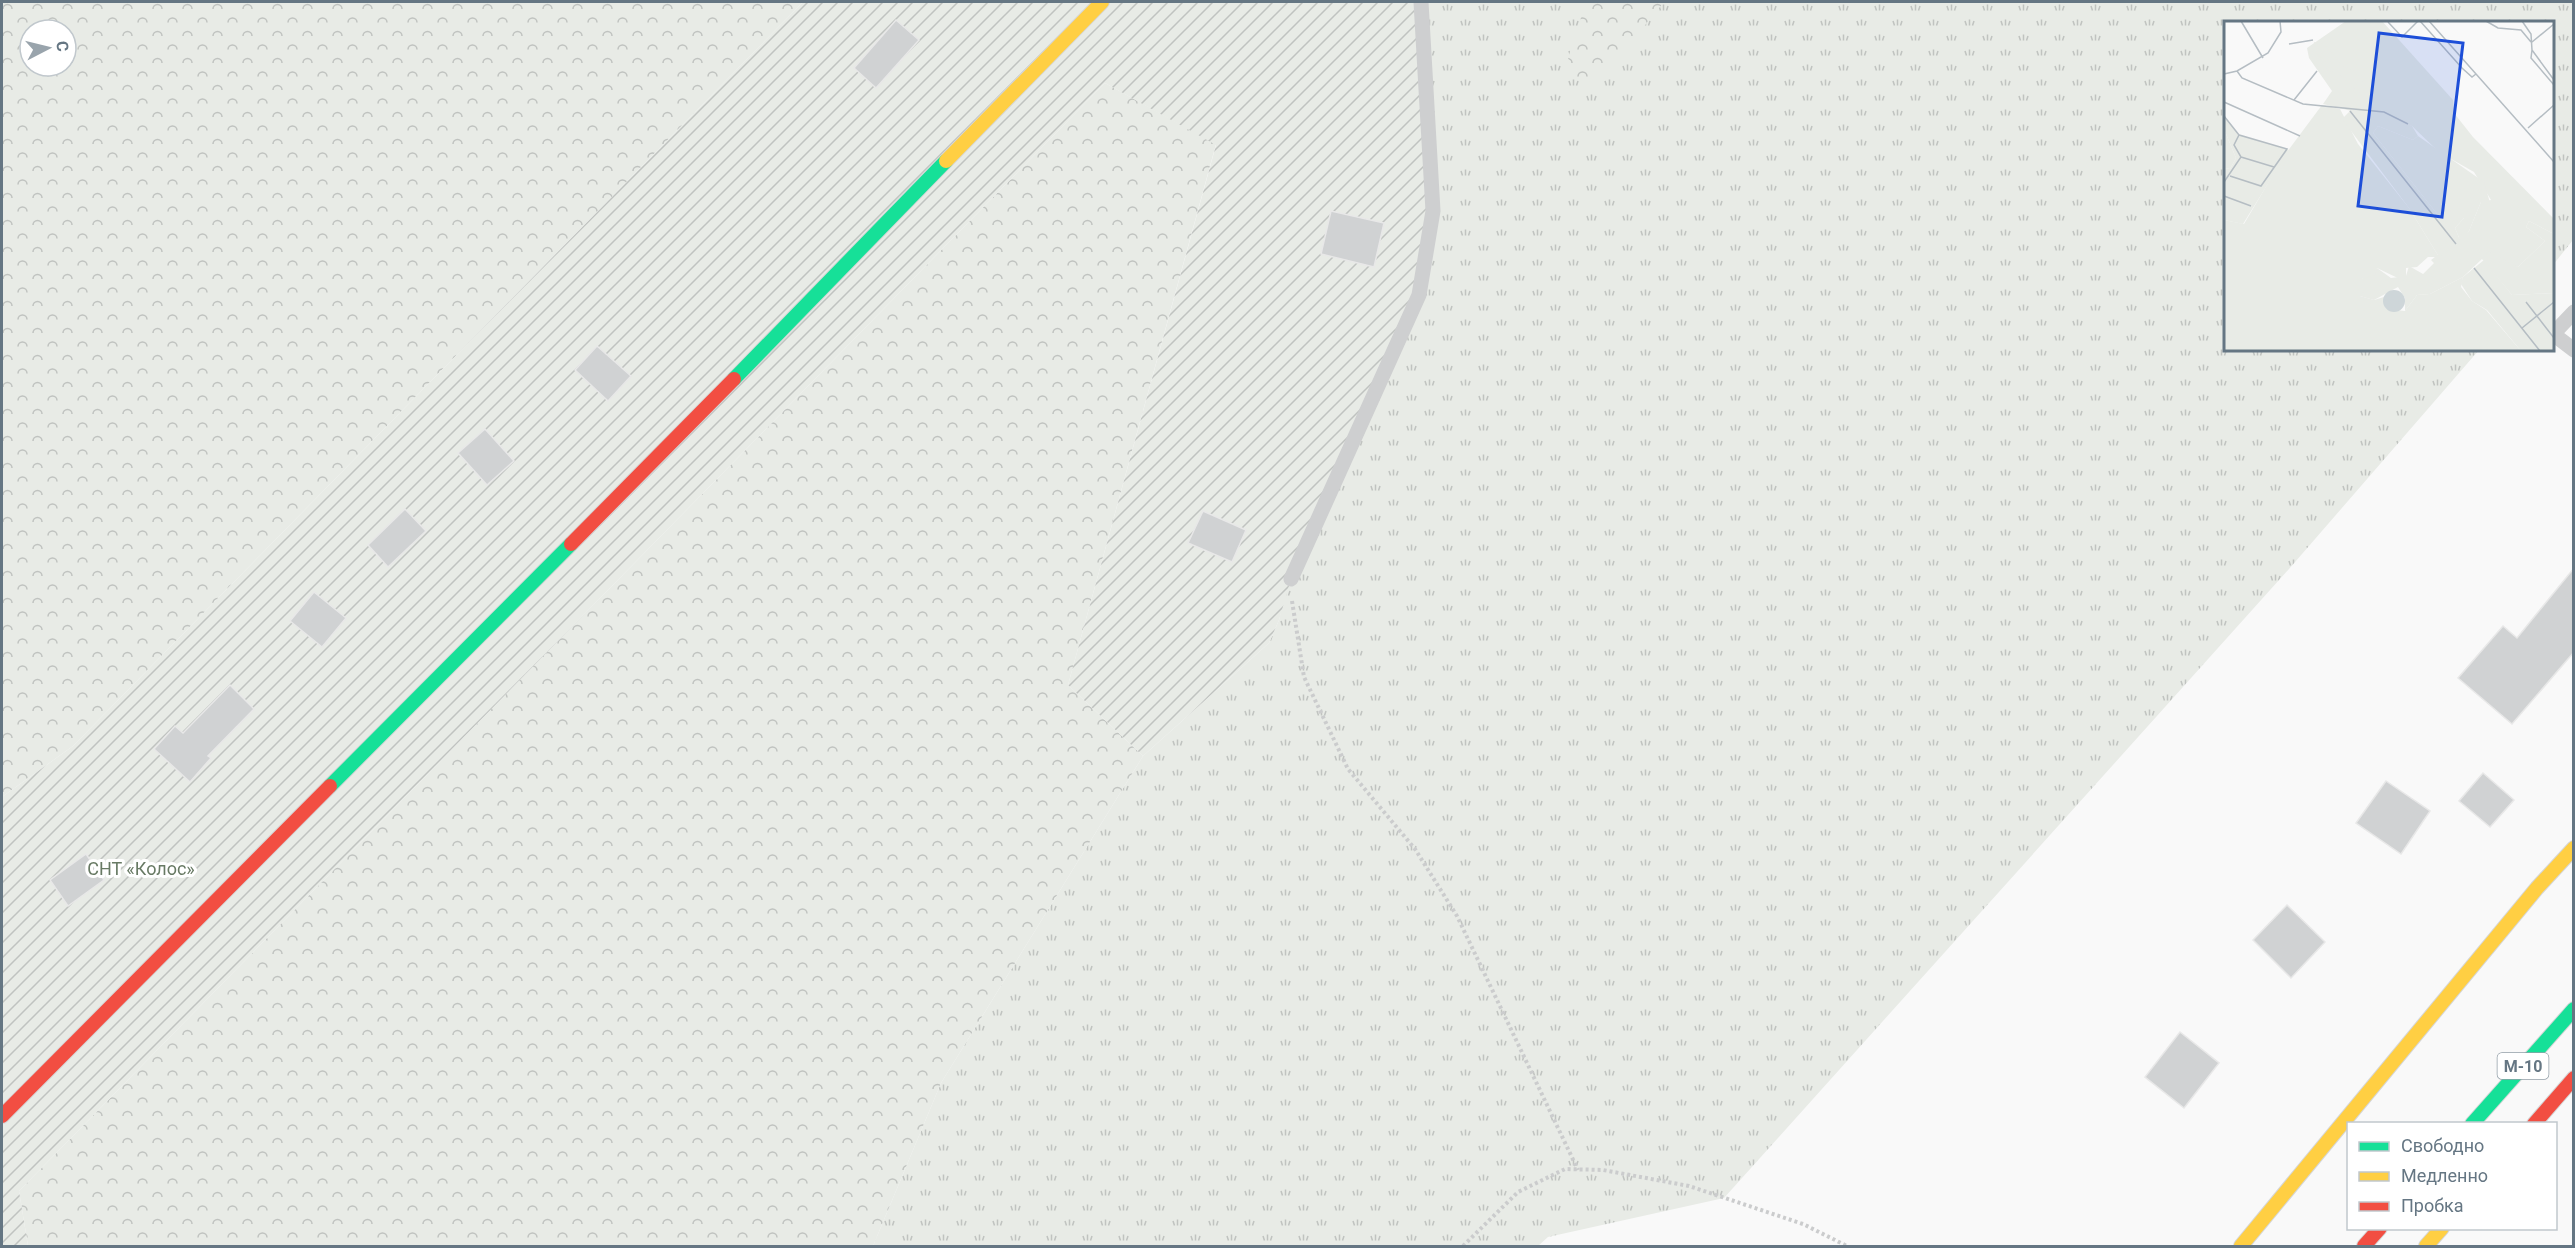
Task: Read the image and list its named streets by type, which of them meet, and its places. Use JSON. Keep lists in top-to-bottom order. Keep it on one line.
{"streets":{"main road":["М-10"]},"parks":["СНТ «Колос»"],"legend":["Свободно","Медленно","Пробка"],"north":"right"}
